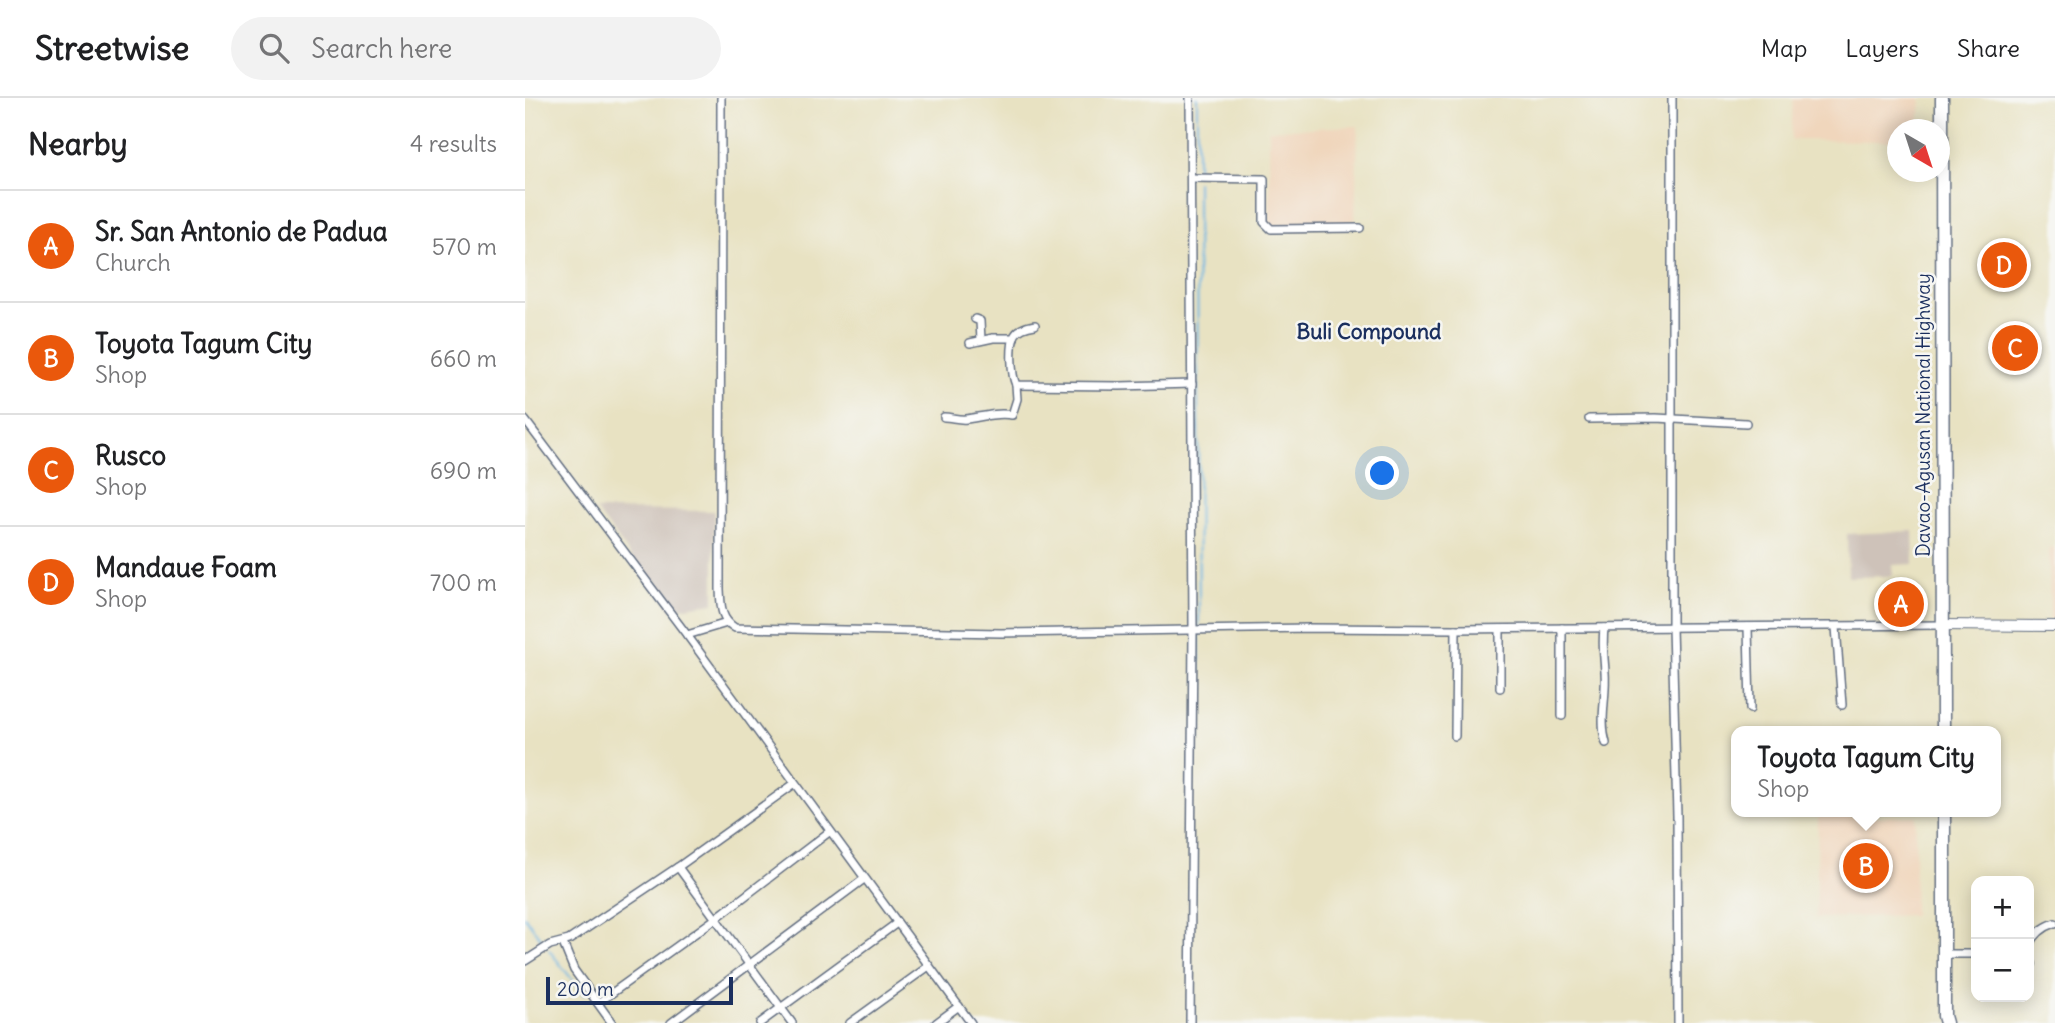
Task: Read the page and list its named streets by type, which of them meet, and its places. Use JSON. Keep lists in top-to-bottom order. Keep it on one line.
{"streets":{"highway":["Davao-Agusan National Highway"]},"districts":["Buli Compound"],"scale_bar":"200 m","north":"bottom right","page":{"header":"Streetwise","search":"Search here","nav":["Map","Layers","Share"],"heading":["Nearby","4 results"],"list":[{"mark":"A","name":"Sr. San Antonio de Padua","note":"Church","value":"570 m"},{"mark":"B","name":"Toyota Tagum City","note":"Shop","value":"660 m"},{"mark":"C","name":"Rusco","note":"Shop","value":"690 m"},{"mark":"D","name":"Mandaue Foam","note":"Shop","value":"700 m"}],"pins":["D","C","A","B"],"popup":["Toyota Tagum City","Shop"],"map_buttons":["+","−"],"scale":"200 m"}}
